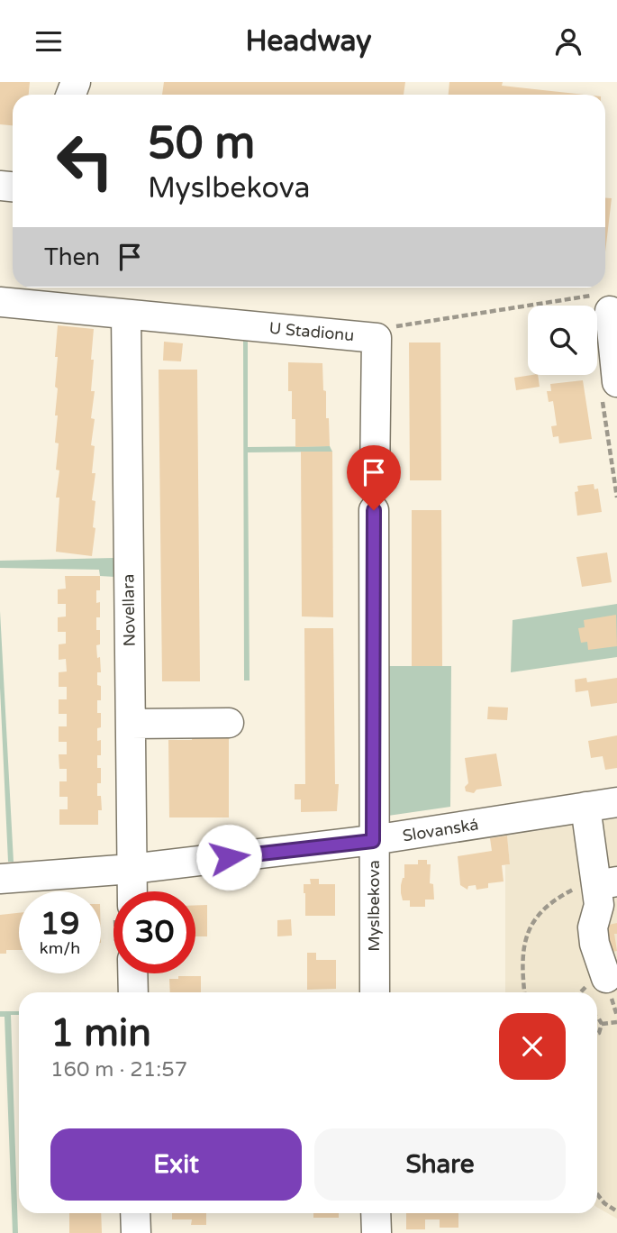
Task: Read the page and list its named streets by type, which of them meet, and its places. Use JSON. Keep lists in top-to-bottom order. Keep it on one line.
{"streets":{"street":["U Stadionu","Novellara","Slovanská","Myslbekova"]},"crossings":[["U Stadionu","Novellara"],["Novellara","Slovanská"],["Slovanská","Myslbekova"]],"page":{"header":"Headway","turn":["50 m","Myslbekova"],"then":"Then","speed":"19 km/h","limit":"30","heading":["1 min","160 m · 21:57"],"buttons":["Exit","Share"]}}
